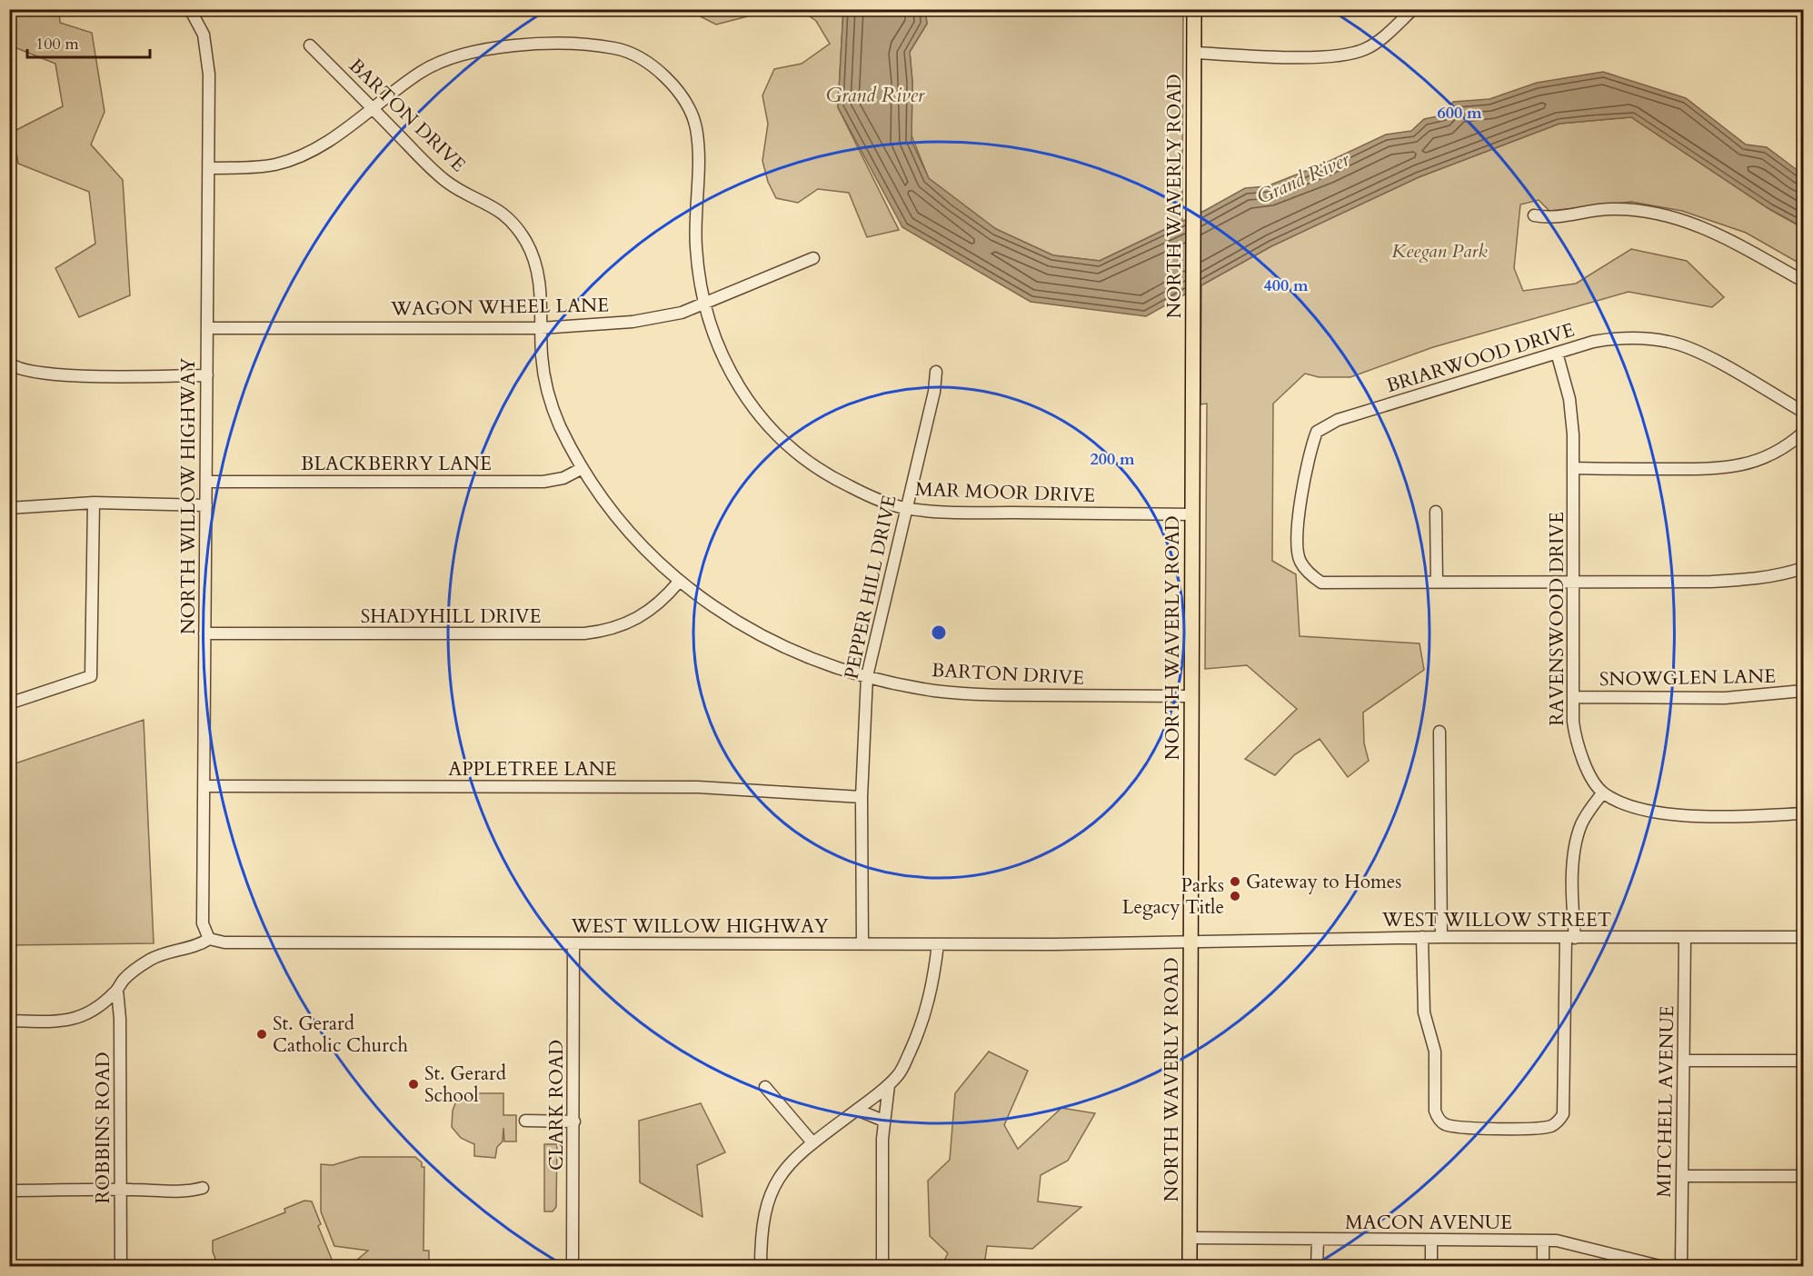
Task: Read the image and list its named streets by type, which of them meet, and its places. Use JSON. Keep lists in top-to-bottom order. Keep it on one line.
{"streets":{"main road":["NORTH WAVERLY ROAD"],"street":["BARTON DRIVE","WAGON WHEEL LANE","BRIARWOOD DRIVE","BLACKBERRY LANE","MAR MOOR DRIVE","NORTH WILLOW HIGHWAY","PEPPER HILL DRIVE","SHADYHILL DRIVE","RAVENSWOOD DRIVE","SNOWGLEN LANE","APPLETREE LANE","WEST WILLOW STREET","WEST WILLOW HIGHWAY","MITCHELL AVENUE","CLARK ROAD","ROBBINS ROAD","MACON AVENUE"]},"crossings":[["BARTON DRIVE","NORTH WAVERLY ROAD"],["BARTON DRIVE","WAGON WHEEL LANE"],["BARTON DRIVE","BLACKBERRY LANE"],["BARTON DRIVE","MAR MOOR DRIVE"],["BARTON DRIVE","PEPPER HILL DRIVE"],["BARTON DRIVE","SHADYHILL DRIVE"],["NORTH WAVERLY ROAD","MAR MOOR DRIVE"],["NORTH WAVERLY ROAD","WEST WILLOW STREET"],["NORTH WAVERLY ROAD","WEST WILLOW HIGHWAY"],["NORTH WAVERLY ROAD","MACON AVENUE"],["WAGON WHEEL LANE","MAR MOOR DRIVE"],["WAGON WHEEL LANE","NORTH WILLOW HIGHWAY"],["BRIARWOOD DRIVE","RAVENSWOOD DRIVE"],["BLACKBERRY LANE","NORTH WILLOW HIGHWAY"],["MAR MOOR DRIVE","NORTH WILLOW HIGHWAY"],["MAR MOOR DRIVE","PEPPER HILL DRIVE"],["NORTH WILLOW HIGHWAY","SHADYHILL DRIVE"],["NORTH WILLOW HIGHWAY","APPLETREE LANE"],["NORTH WILLOW HIGHWAY","WEST WILLOW HIGHWAY"],["PEPPER HILL DRIVE","APPLETREE LANE"],["PEPPER HILL DRIVE","WEST WILLOW HIGHWAY"],["RAVENSWOOD DRIVE","SNOWGLEN LANE"],["WEST WILLOW STREET","WEST WILLOW HIGHWAY"],["WEST WILLOW STREET","MITCHELL AVENUE"],["WEST WILLOW HIGHWAY","CLARK ROAD"]],"water":["Grand River"],"parks":["Keegan Park"],"places":["Gateway to Homes","Parks Legacy Title","St. Gerard Catholic Church","St. Gerard School"],"scale_bar":"100 m","rings":["600 m","400 m","200 m"]}
